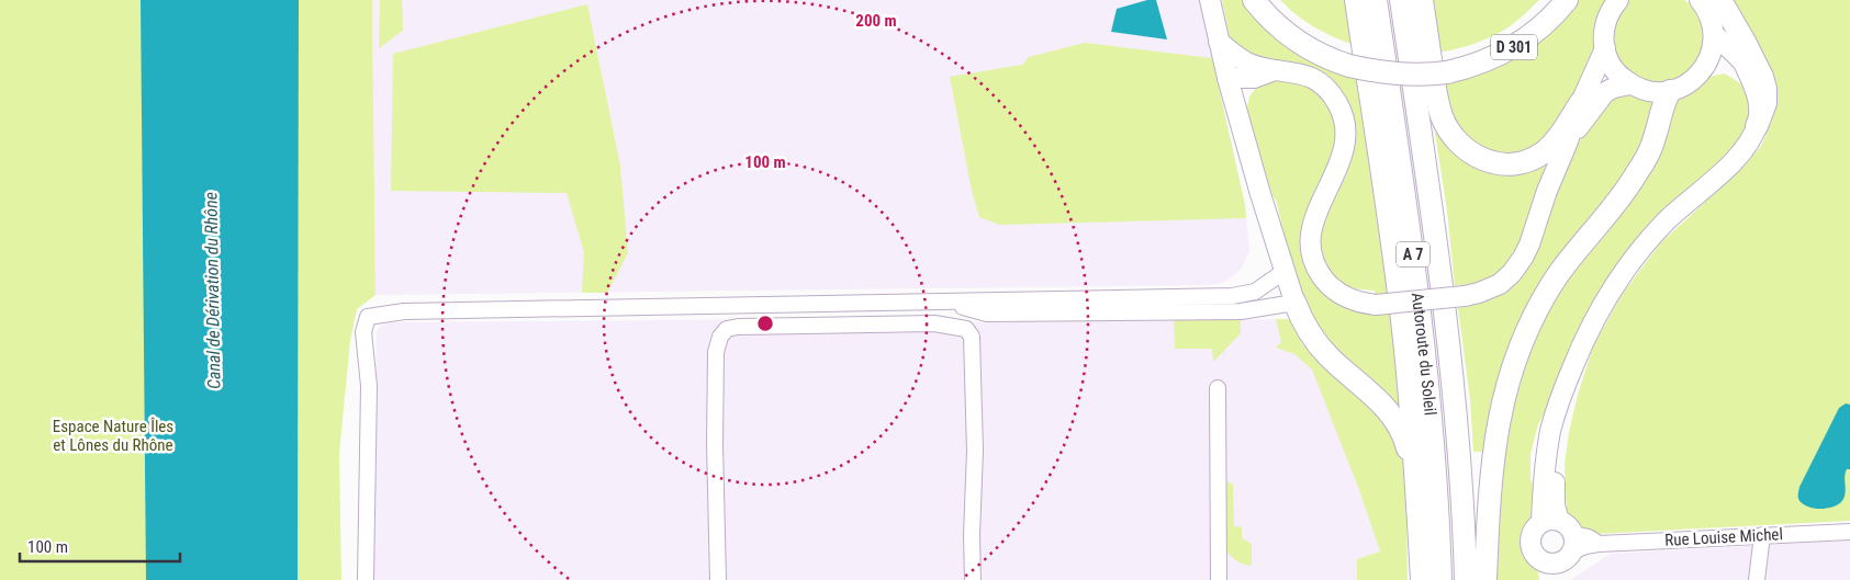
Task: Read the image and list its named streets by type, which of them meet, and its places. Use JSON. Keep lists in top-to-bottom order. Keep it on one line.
{"streets":{"highway":["D 301","A 7","Autoroute du Soleil"],"street":["Rue Louise Michel"]},"water":["Canal de Dérivation du Rhône"],"parks":["Espace Nature Îles et Lônes du Rhône"],"scale_bar":"100 m","rings":["200 m","100 m"]}
